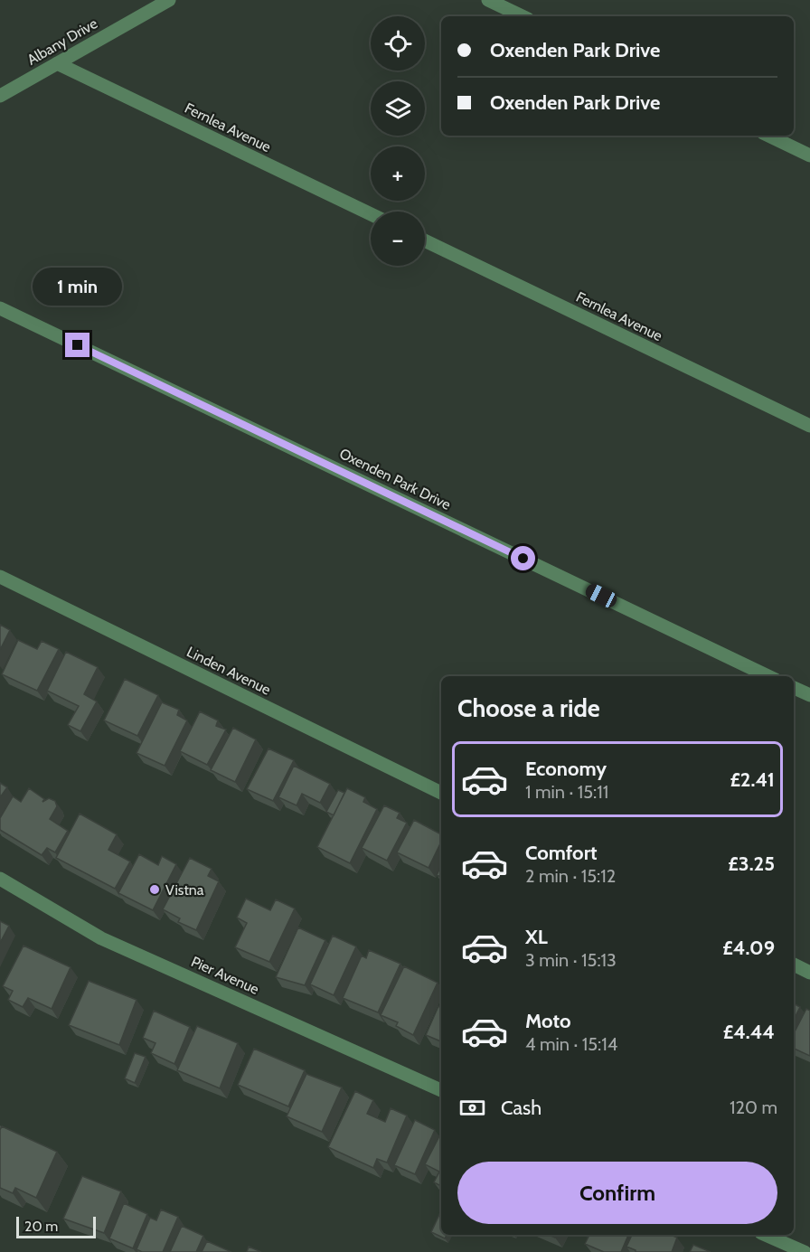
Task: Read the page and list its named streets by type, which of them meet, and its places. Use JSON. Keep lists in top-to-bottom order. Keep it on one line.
{"streets":{"street":["Albany Drive","Fernlea Avenue","Oxenden Park Drive","Linden Avenue","Pier Avenue"]},"crossings":[["Albany Drive","Fernlea Avenue"]],"places":["Vistna"],"scale_bar":"20 m","page":{"map_buttons":["+","−"],"banner":["Oxenden Park Drive","Oxenden Park Drive"],"bubble":"1 min","heading":"Choose a ride","list":[{"name":"Economy","note":"1 min · 15:11","value":"£2.41"},{"name":"Comfort","note":"2 min · 15:12","value":"£3.25"},{"name":"XL","note":"3 min · 15:13","value":"£4.09"},{"name":"Moto","note":"4 min · 15:14","value":"£4.44"}],"pay":["Cash","120 m"],"buttons":"Confirm","scale":"20 m"}}
